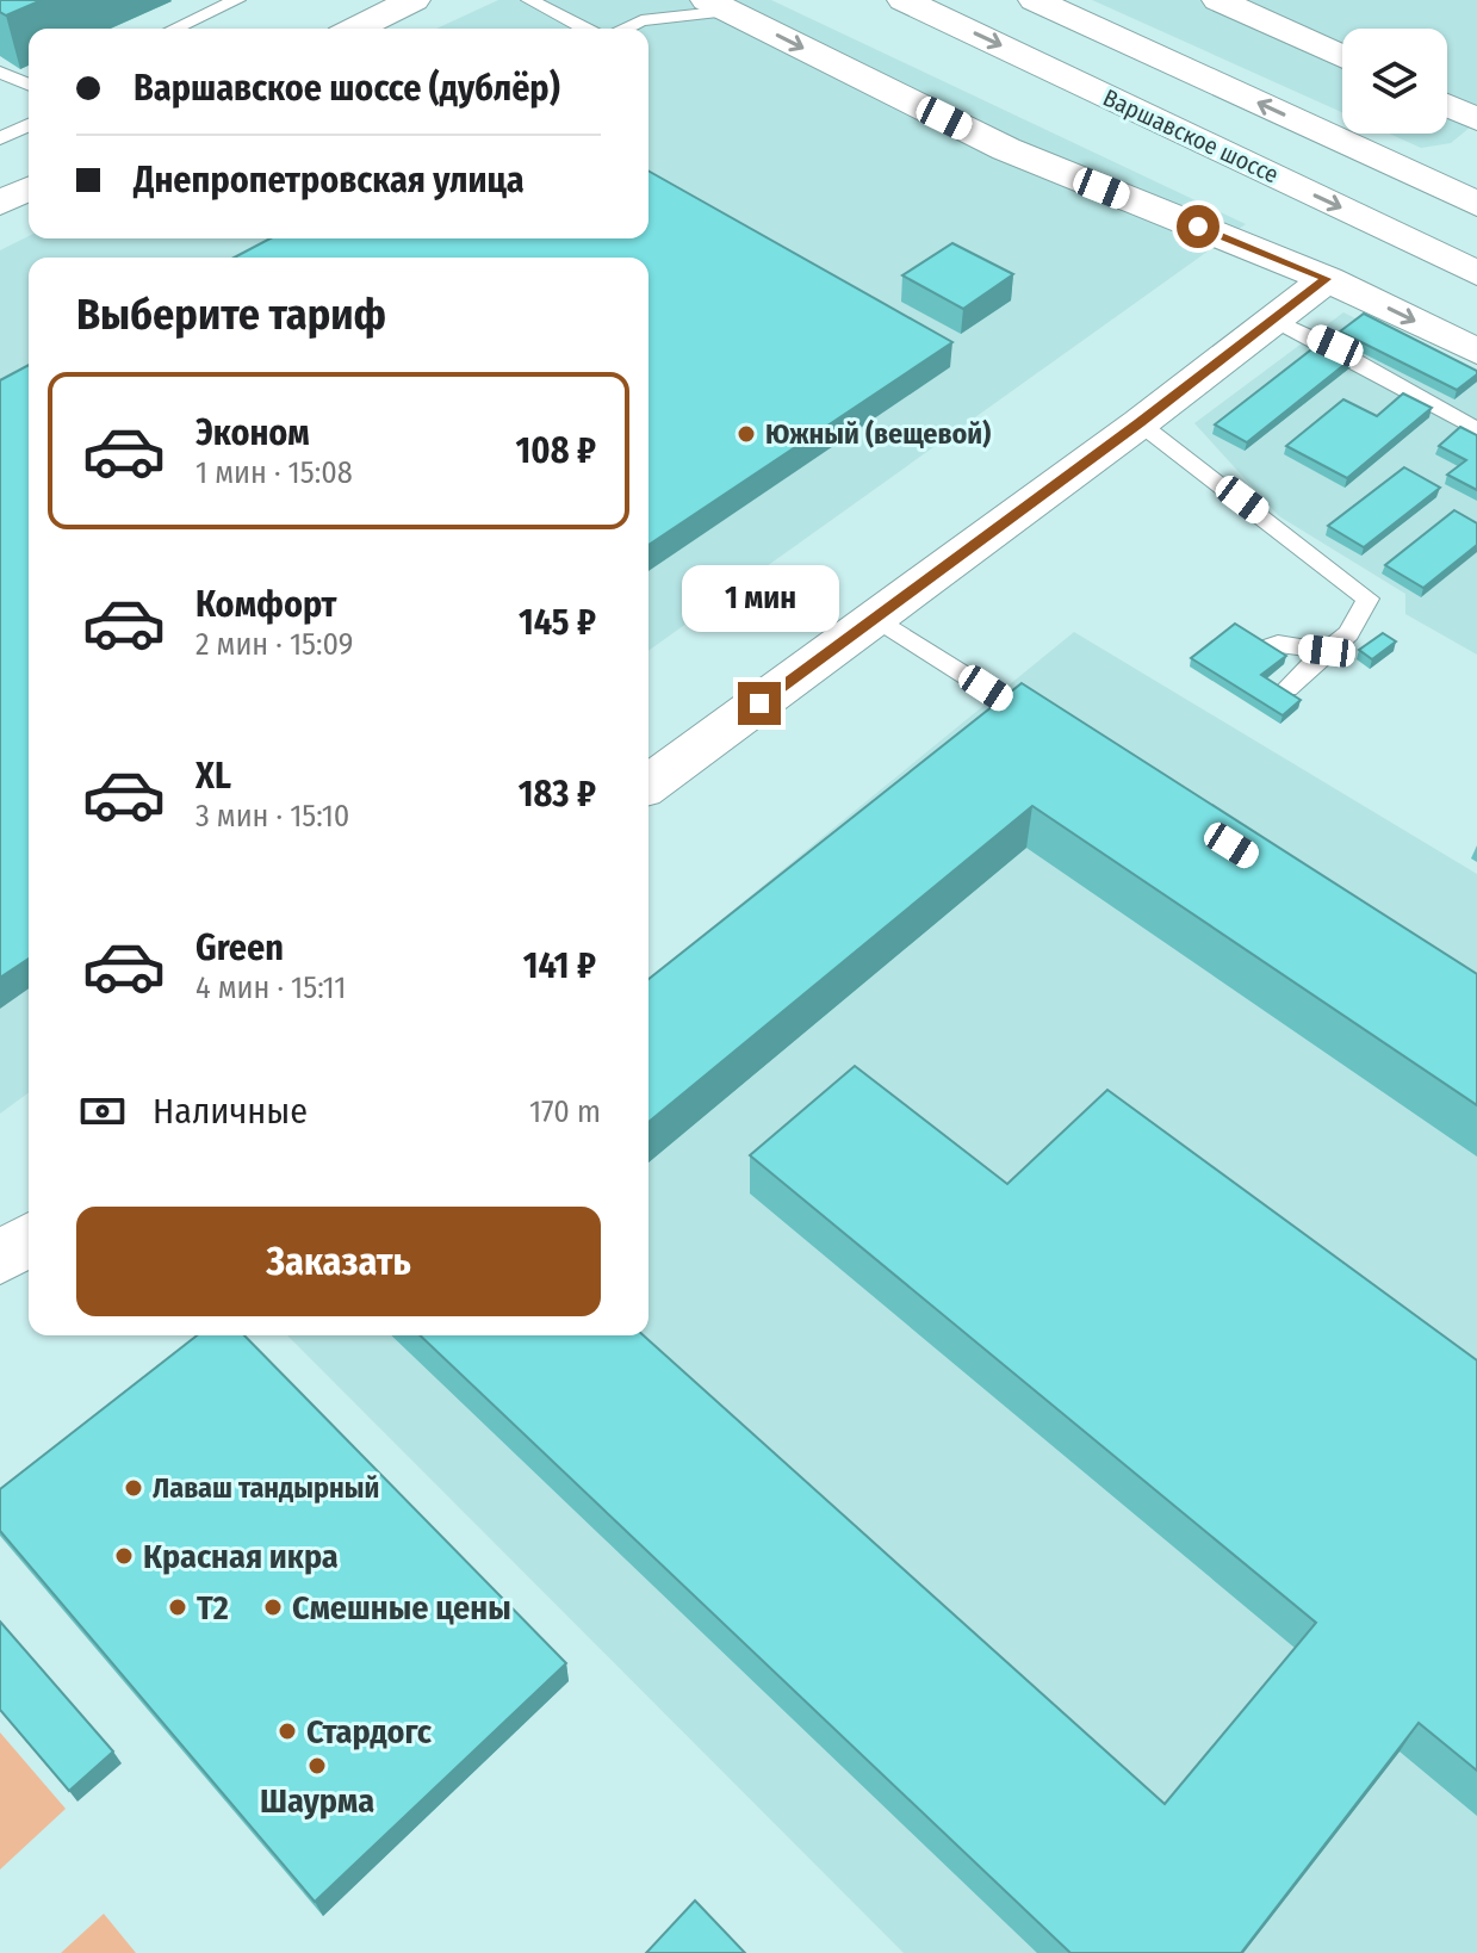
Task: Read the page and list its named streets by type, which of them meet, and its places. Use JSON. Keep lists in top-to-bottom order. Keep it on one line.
{"streets":{"main road":["Варшавское шоссе"]},"places":["Южный (вещевой)","Лаваш тандырный","Красная икра","T2","Смешные цены","Стардогс","Шаурма"],"page":{"banner":["Варшавское шоссе (дублёр)","Днепропетровская улица"],"heading":"Выберите тариф","list":[{"name":"Эконом","note":"1 мин · 15:08","value":"108 ₽"},{"name":"Комфорт","note":"2 мин · 15:09","value":"145 ₽"},{"name":"XL","note":"3 мин · 15:10","value":"183 ₽"},{"name":"Green","note":"4 мин · 15:11","value":"141 ₽"}],"bubble":"1 мин","pay":["Наличные","170 m"],"buttons":"Заказать"}}
